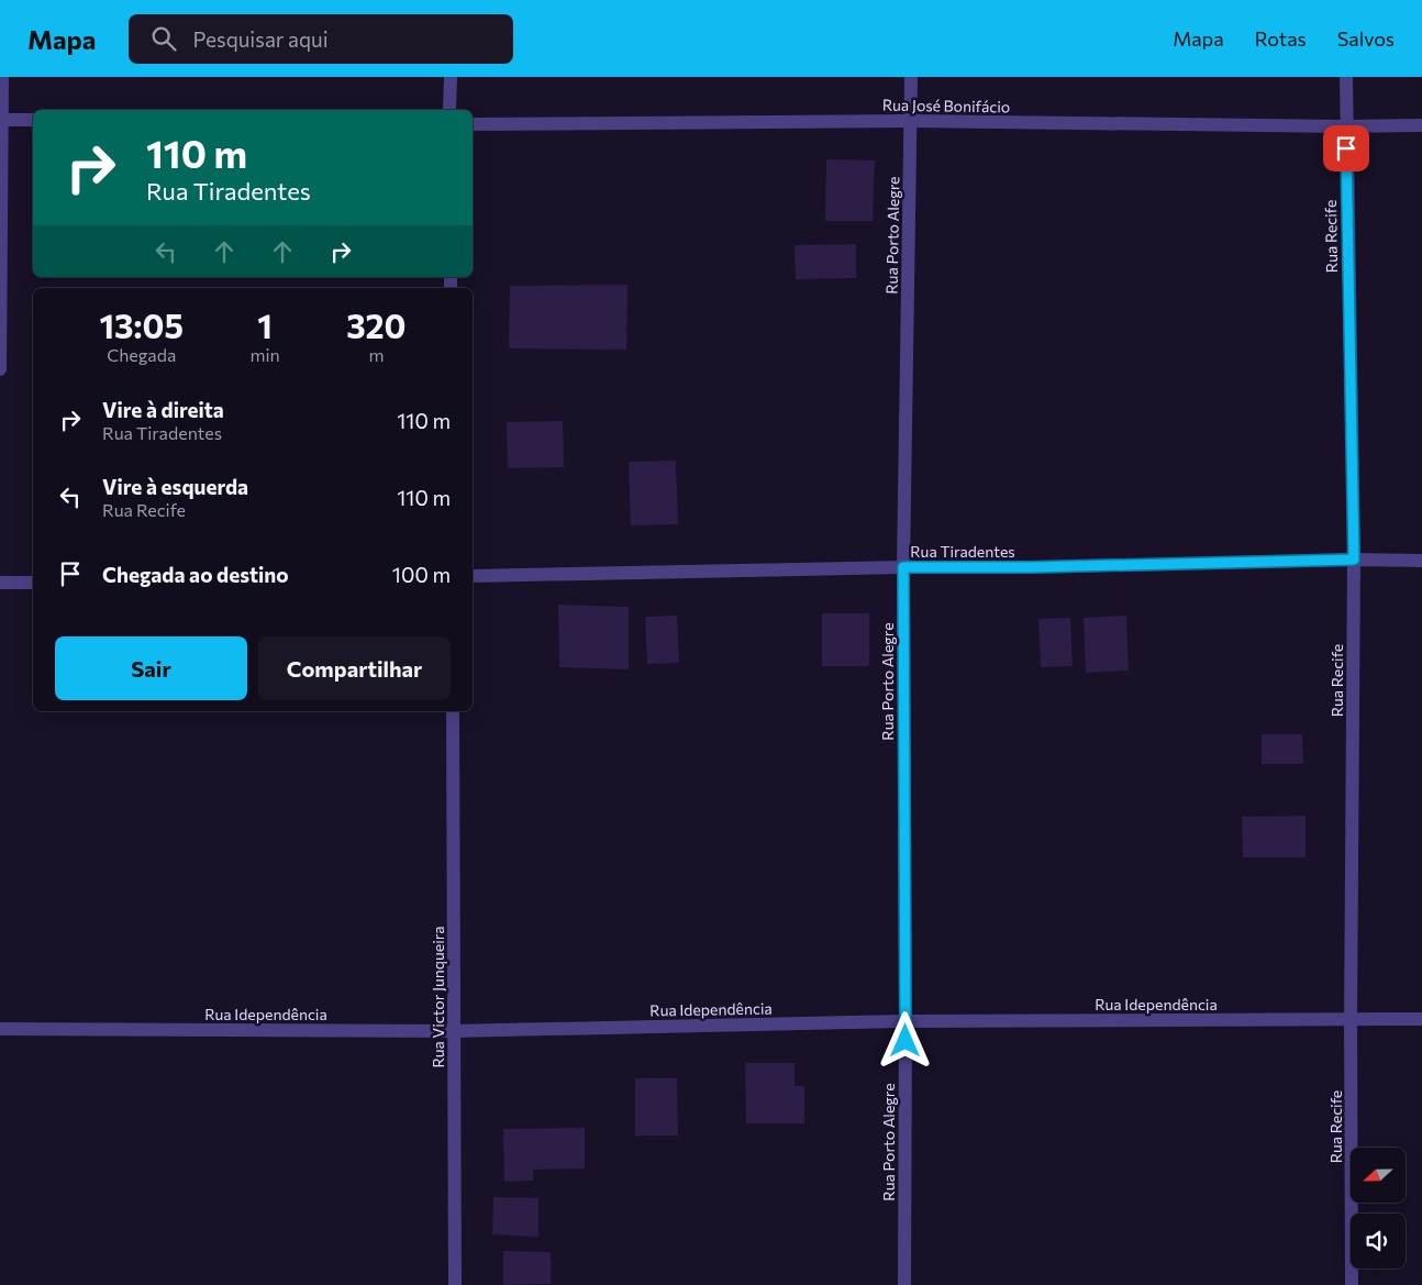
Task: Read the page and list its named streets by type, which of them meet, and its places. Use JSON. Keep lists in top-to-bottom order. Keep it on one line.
{"streets":{"street":["Rua José Bonifácio","Rua Porto Alegre","Rua Recife","Rua Tiradentes","Rua Victor Junqueira","Rua Idependência"]},"crossings":[["Rua José Bonifácio","Rua Porto Alegre"],["Rua José Bonifácio","Rua Recife"],["Rua Porto Alegre","Rua Tiradentes"],["Rua Porto Alegre","Rua Idependência"],["Rua Recife","Rua Tiradentes"],["Rua Recife","Rua Idependência"],["Rua Victor Junqueira","Rua Idependência"]],"north":"left","page":{"header":"Mapa","search":"Pesquisar aqui","nav":["Mapa","Rotas","Salvos"],"turn":["110 m","Rua Tiradentes"],"eta":["13:05","Chegada","1","min","320","m"],"list":[{"name":"Vire à direita","note":"Rua Tiradentes","value":"110 m"},{"name":"Vire à esquerda","note":"Rua Recife","value":"110 m"},{"name":"Chegada ao destino","value":"100 m"}],"buttons":["Sair","Compartilhar"]}}
